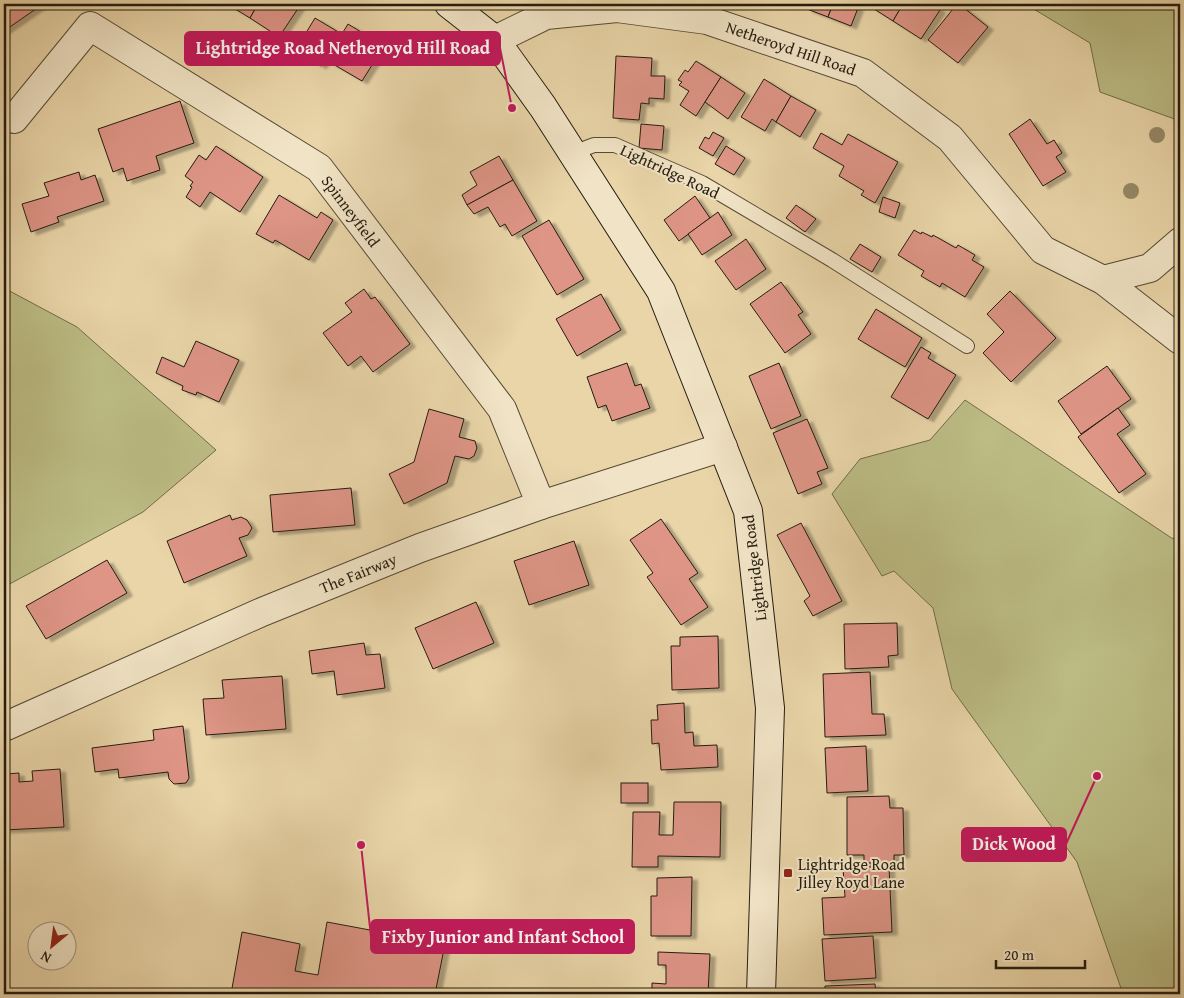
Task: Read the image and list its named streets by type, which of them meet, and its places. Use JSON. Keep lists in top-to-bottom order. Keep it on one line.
{"streets":{"street":["Netheroyd Hill Road","Lightridge Road","Spinneyfield","The Fairway"]},"crossings":[["Netheroyd Hill Road","Lightridge Road"],["Lightridge Road","The Fairway"],["Spinneyfield","The Fairway"]],"places":{"other":["Lightridge Road Netheroyd Hill Road","Dick Wood","Fixby Junior and Infant School"],"transit":["Lightridge Road Jilley Royd Lane"]},"scale_bar":"20 m","north":"bottom left"}
